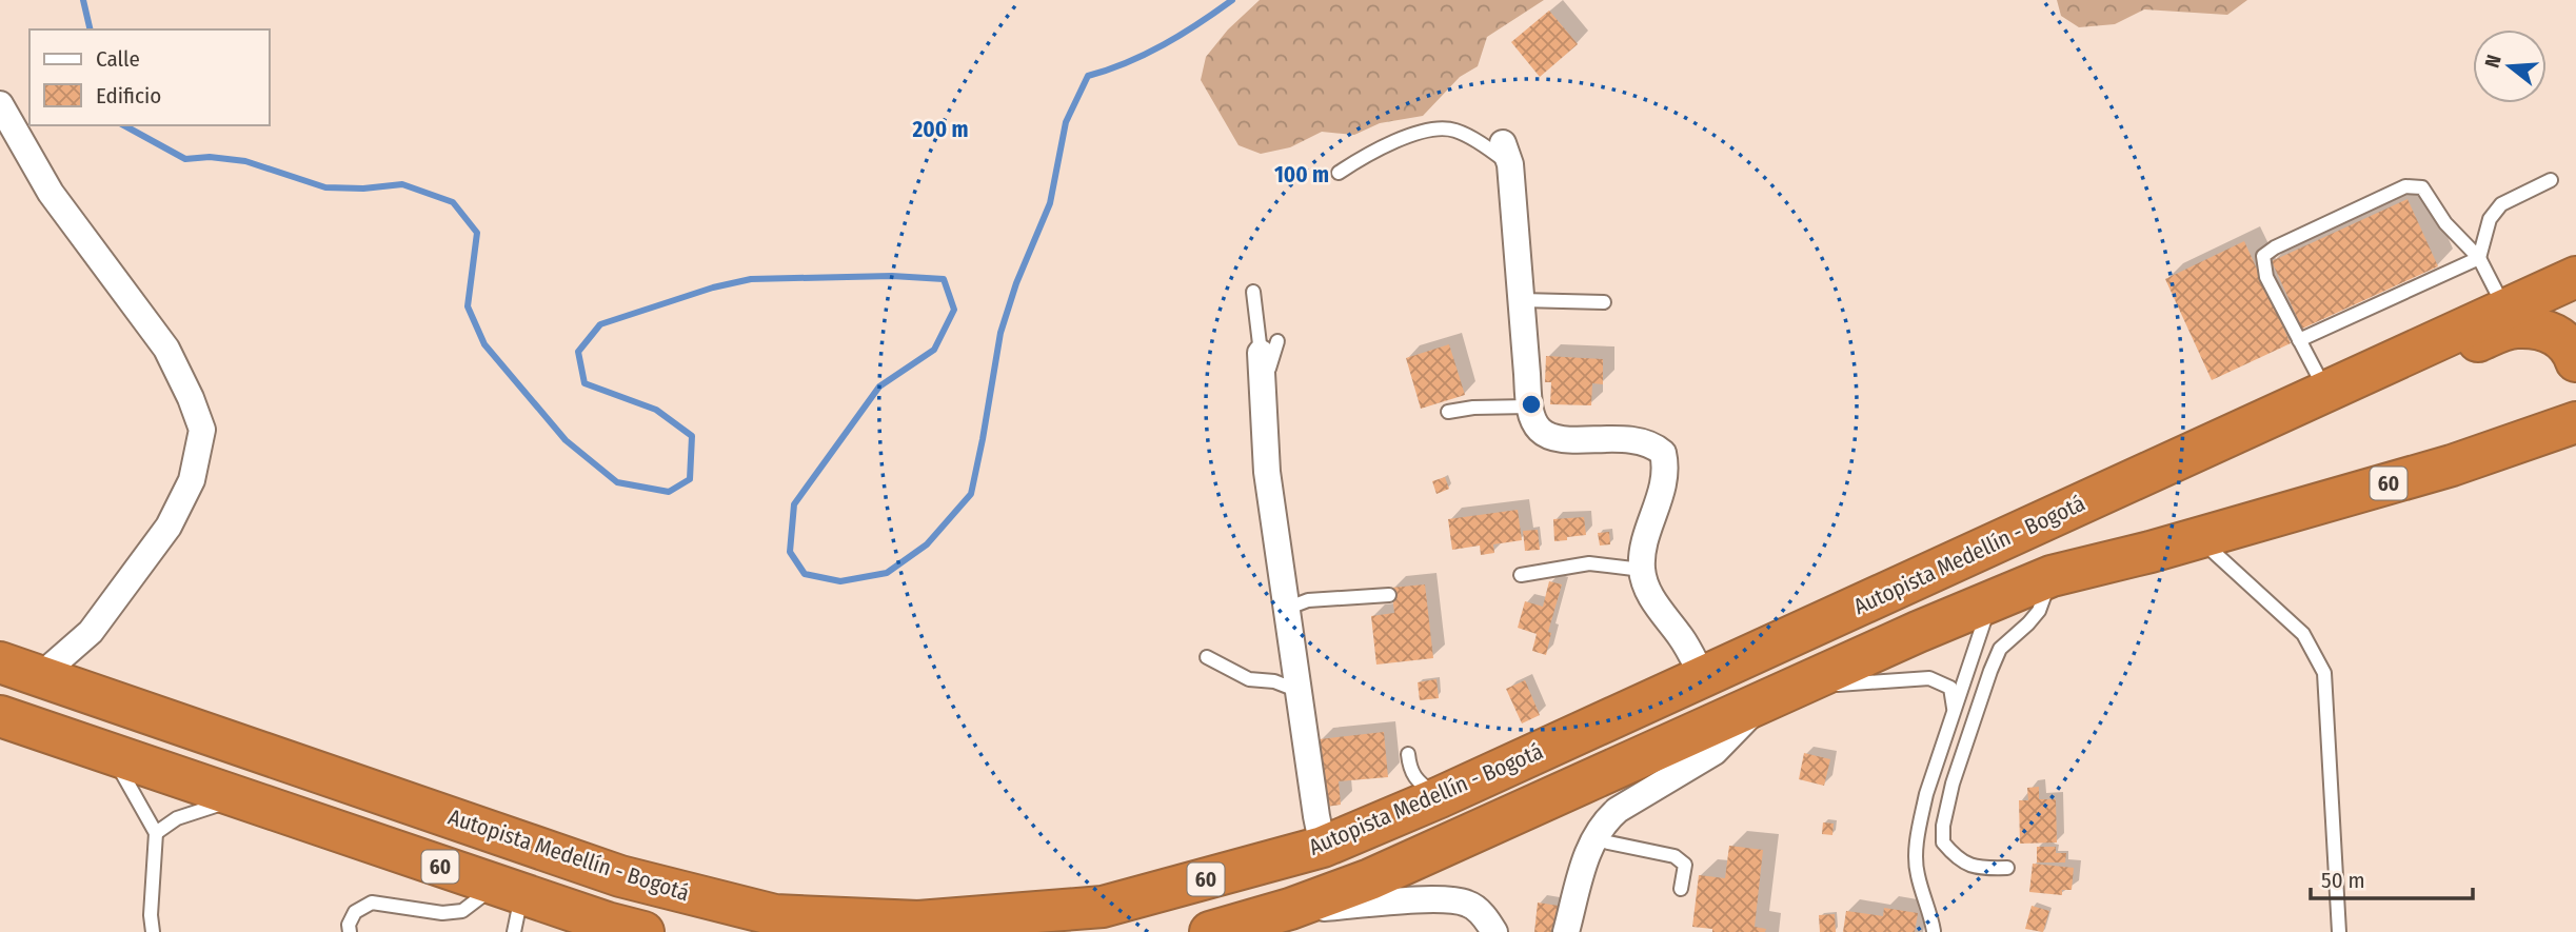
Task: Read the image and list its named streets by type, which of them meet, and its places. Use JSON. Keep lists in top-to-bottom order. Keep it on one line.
{"streets":{"highway":["60","Autopista Medellín - Bogotá"]},"legend":["Calle","Edificio"],"scale_bar":"50 m","north":"left","rings":["200 m","100 m"]}
